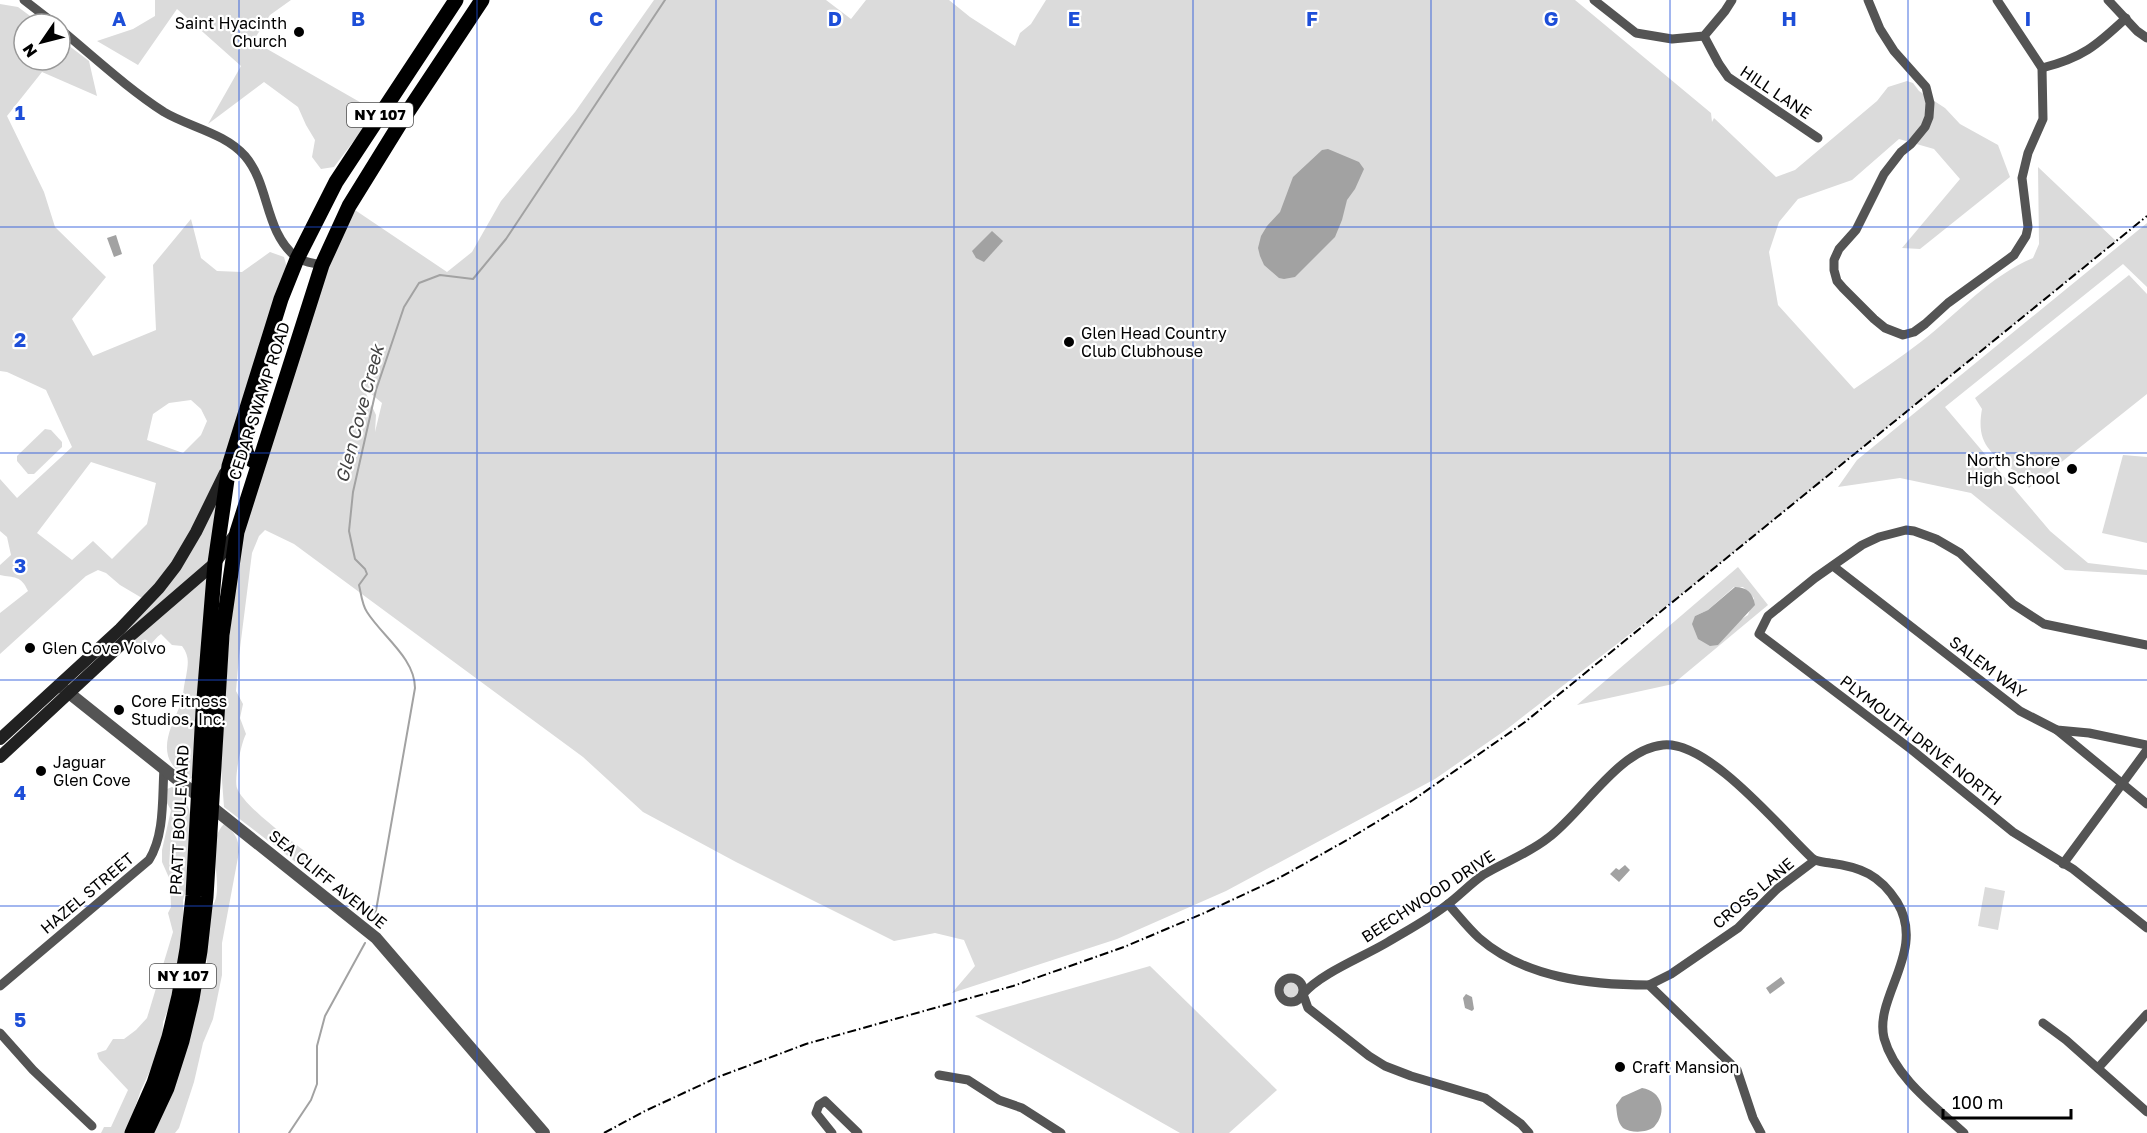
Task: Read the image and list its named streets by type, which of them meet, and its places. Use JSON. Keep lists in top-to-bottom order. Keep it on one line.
{"streets":{"main road":["NY 107","CEDAR SWAMP ROAD","PRATT BOULEVARD"],"street":["HILL LANE","SALEM WAY","PLYMOUTH DRIVE NORTH","SEA CLIFF AVENUE","HAZEL STREET","CROSS LANE","BEECHWOOD DRIVE"]},"crossings":[["CEDAR SWAMP ROAD","PRATT BOULEVARD"],["CEDAR SWAMP ROAD","SEA CLIFF AVENUE"],["SALEM WAY","PLYMOUTH DRIVE NORTH"],["SEA CLIFF AVENUE","HAZEL STREET"],["CROSS LANE","BEECHWOOD DRIVE"]],"water":["Glen Cove Creek"],"places":["Saint Hyacinth Church","Glen Head Country Club Clubhouse","North Shore High School","Glen Cove Volvo","Core Fitness Studios, Inc.","Jaguar Glen Cove","Craft Mansion"],"scale_bar":"100 m","north":"bottom left","grid":{"columns":["A","B","C","D","E","F","G","H","I"],"rows":["1","2","3","4","5"]}}
